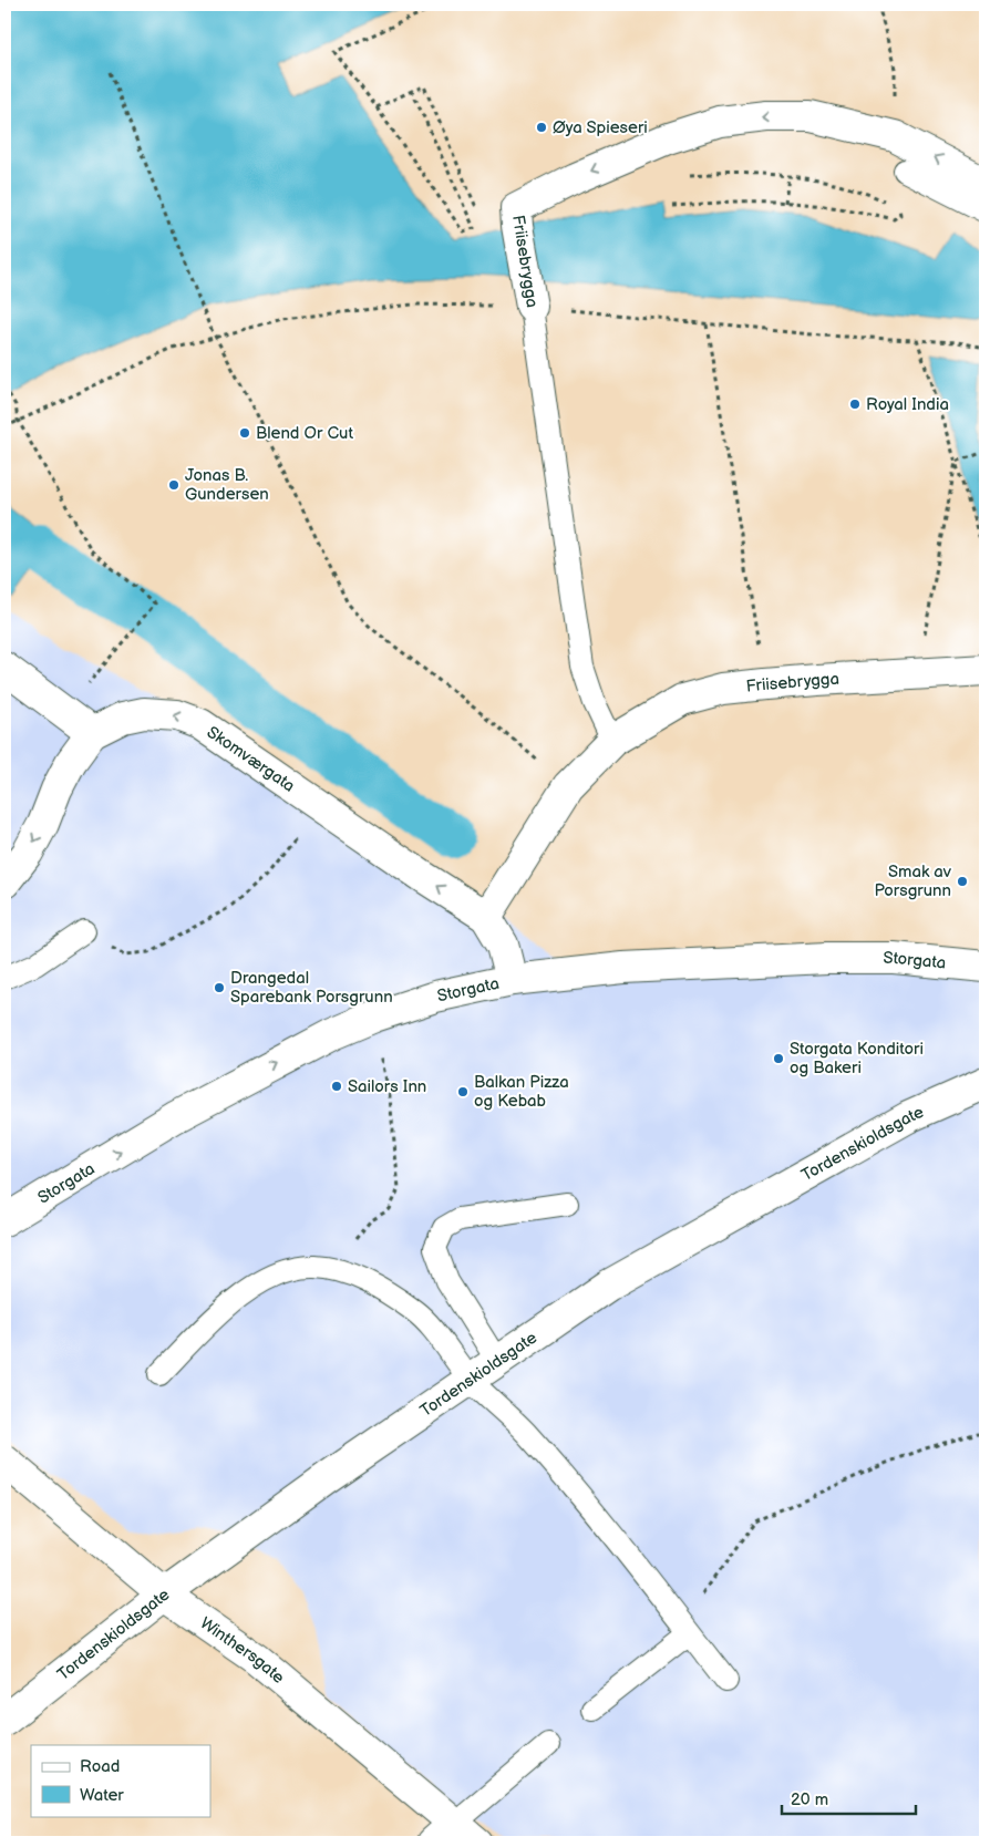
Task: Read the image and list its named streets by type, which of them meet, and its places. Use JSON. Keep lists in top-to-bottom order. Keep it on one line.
{"streets":{"street":["Friisebrygga","Skomværgata","Storgata","Tordenskioldsgate","Winthersgate"]},"crossings":[["Friisebrygga","Skomværgata"],["Skomværgata","Storgata"],["Tordenskioldsgate","Winthersgate"]],"one_way":["Storgata"],"places":["Øya Spieseri","Royal India","Blend Or Cut","Jonas B. Gundersen","Smak av Porsgrunn","Drangedal Sparebank Porsgrunn","Storgata Konditori og Bakeri","Sailors Inn","Balkan Pizza og Kebab"],"legend":["Road","Water"],"scale_bar":"20 m"}
